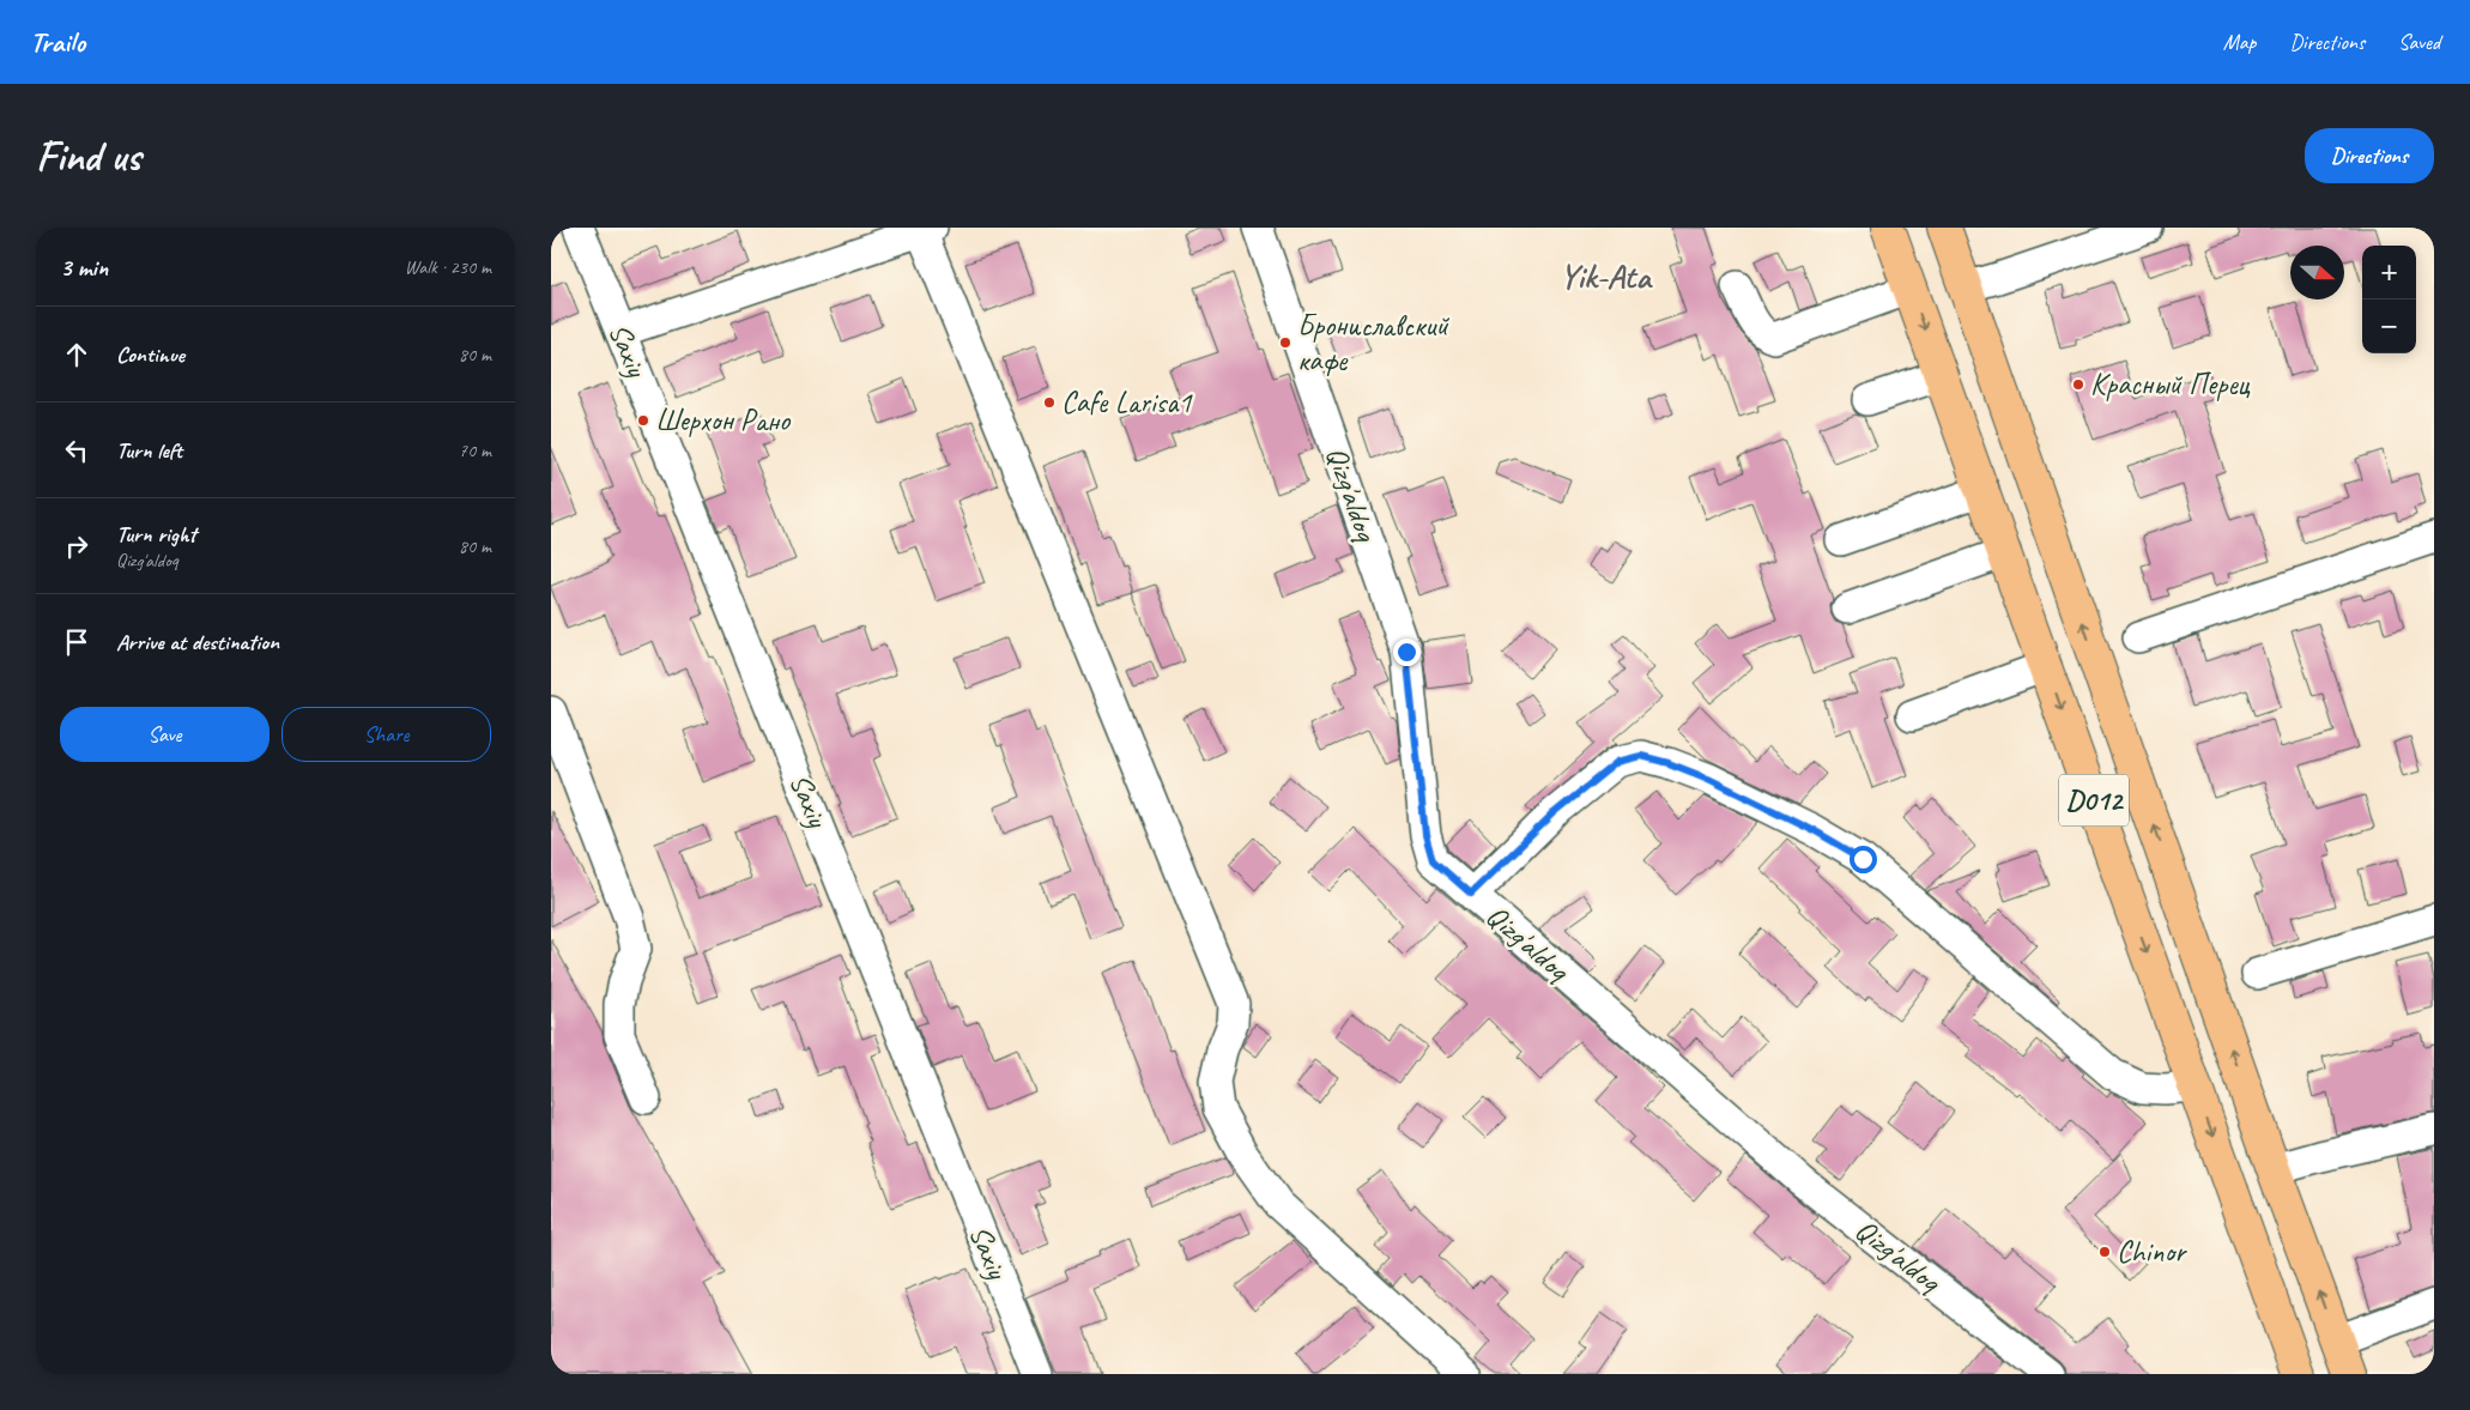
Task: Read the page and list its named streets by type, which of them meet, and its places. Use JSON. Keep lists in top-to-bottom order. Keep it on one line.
{"streets":{"highway":["D012"],"street":["Saxiy","Qizg'aldoq"]},"districts":["Yik-Аta"],"places":["Брониславский кафе","Красный Перец","Cafe Larisa1","Шерхон Рано","Chinor"],"north":"right","page":{"header":"Trailo","nav":["Map","Directions","Saved"],"buttons":["Directions",["Save","Share"]],"title":"Find us","heading":["3 min","Walk · 230 m"],"map_buttons":["+","−"],"list":[["Continue","80 m"],["Turn left","70 m"],["Turn right","Qizg'aldoq","80 m"],"Arrive at destination"]}}
